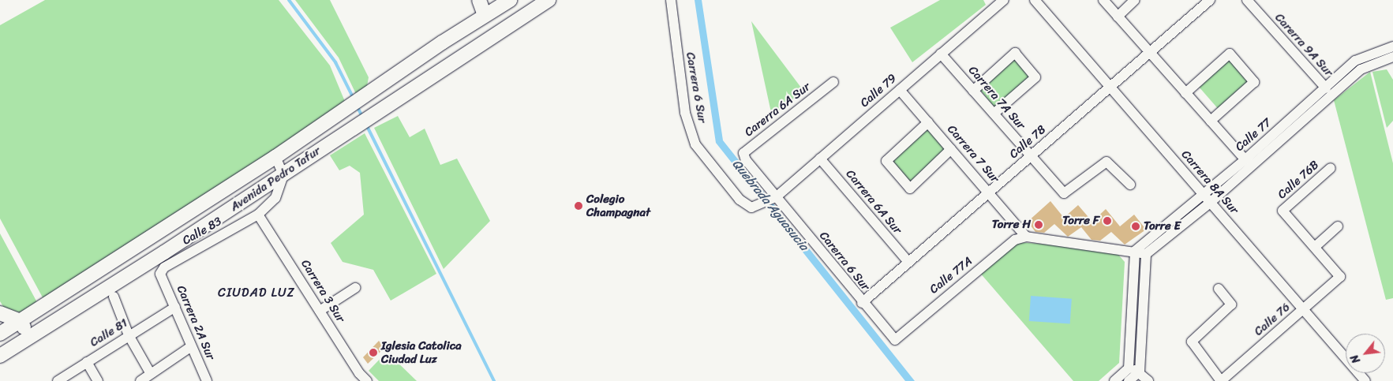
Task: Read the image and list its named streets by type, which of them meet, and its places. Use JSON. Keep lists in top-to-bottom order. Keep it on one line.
{"streets":{"main road":["Avenida Pedro Tafur"],"street":["Carerra 9A Sur","Carrera 6 Sur","Calle 79","Carrera 7A Sur","Carerra 6A Sur","Calle 77","Calle 78","Carrera 7 Sur","Calle 76B","Carrera 8A Sur","Carrera 6A Sur","Calle 83","Carerra 6 Sur","Calle 77A","Carrera 3 Sur","Calle 76","Carrera 2A Sur","Calle 81"]},"crossings":[["Carerra 9A Sur","Calle 77"],["Carrera 6 Sur","Calle 79"],["Carrera 6 Sur","Carerra 6A Sur"],["Carrera 6 Sur","Carerra 6 Sur"],["Calle 79","Carrera 7A Sur"],["Calle 79","Carerra 6A Sur"],["Calle 79","Carrera 7 Sur"],["Calle 79","Carrera 6A Sur"],["Calle 79","Carerra 6 Sur"],["Carrera 7A Sur","Calle 78"],["Carerra 6A Sur","Carerra 6 Sur"],["Calle 77","Carrera 8A Sur"],["Calle 78","Carrera 7 Sur"],["Calle 78","Carrera 8A Sur"],["Calle 78","Carrera 6A Sur"],["Calle 78","Carerra 6 Sur"],["Carrera 7 Sur","Calle 77A"],["Avenida Pedro Tafur","Calle 83"],["Calle 76B","Calle 76"],["Carrera 8A Sur","Calle 76"],["Calle 83","Carrera 3 Sur"],["Calle 83","Carrera 2A Sur"],["Carerra 6 Sur","Calle 77A"],["Carrera 2A Sur","Calle 81"]],"districts":["CIUDAD LUZ"],"water":["Quebrada Aguasucia"],"places":["Colegio Champagnat","Torre F","Torre H","Torre E","Iglesia Catolica Ciudad Luz"],"north":"bottom left"}
